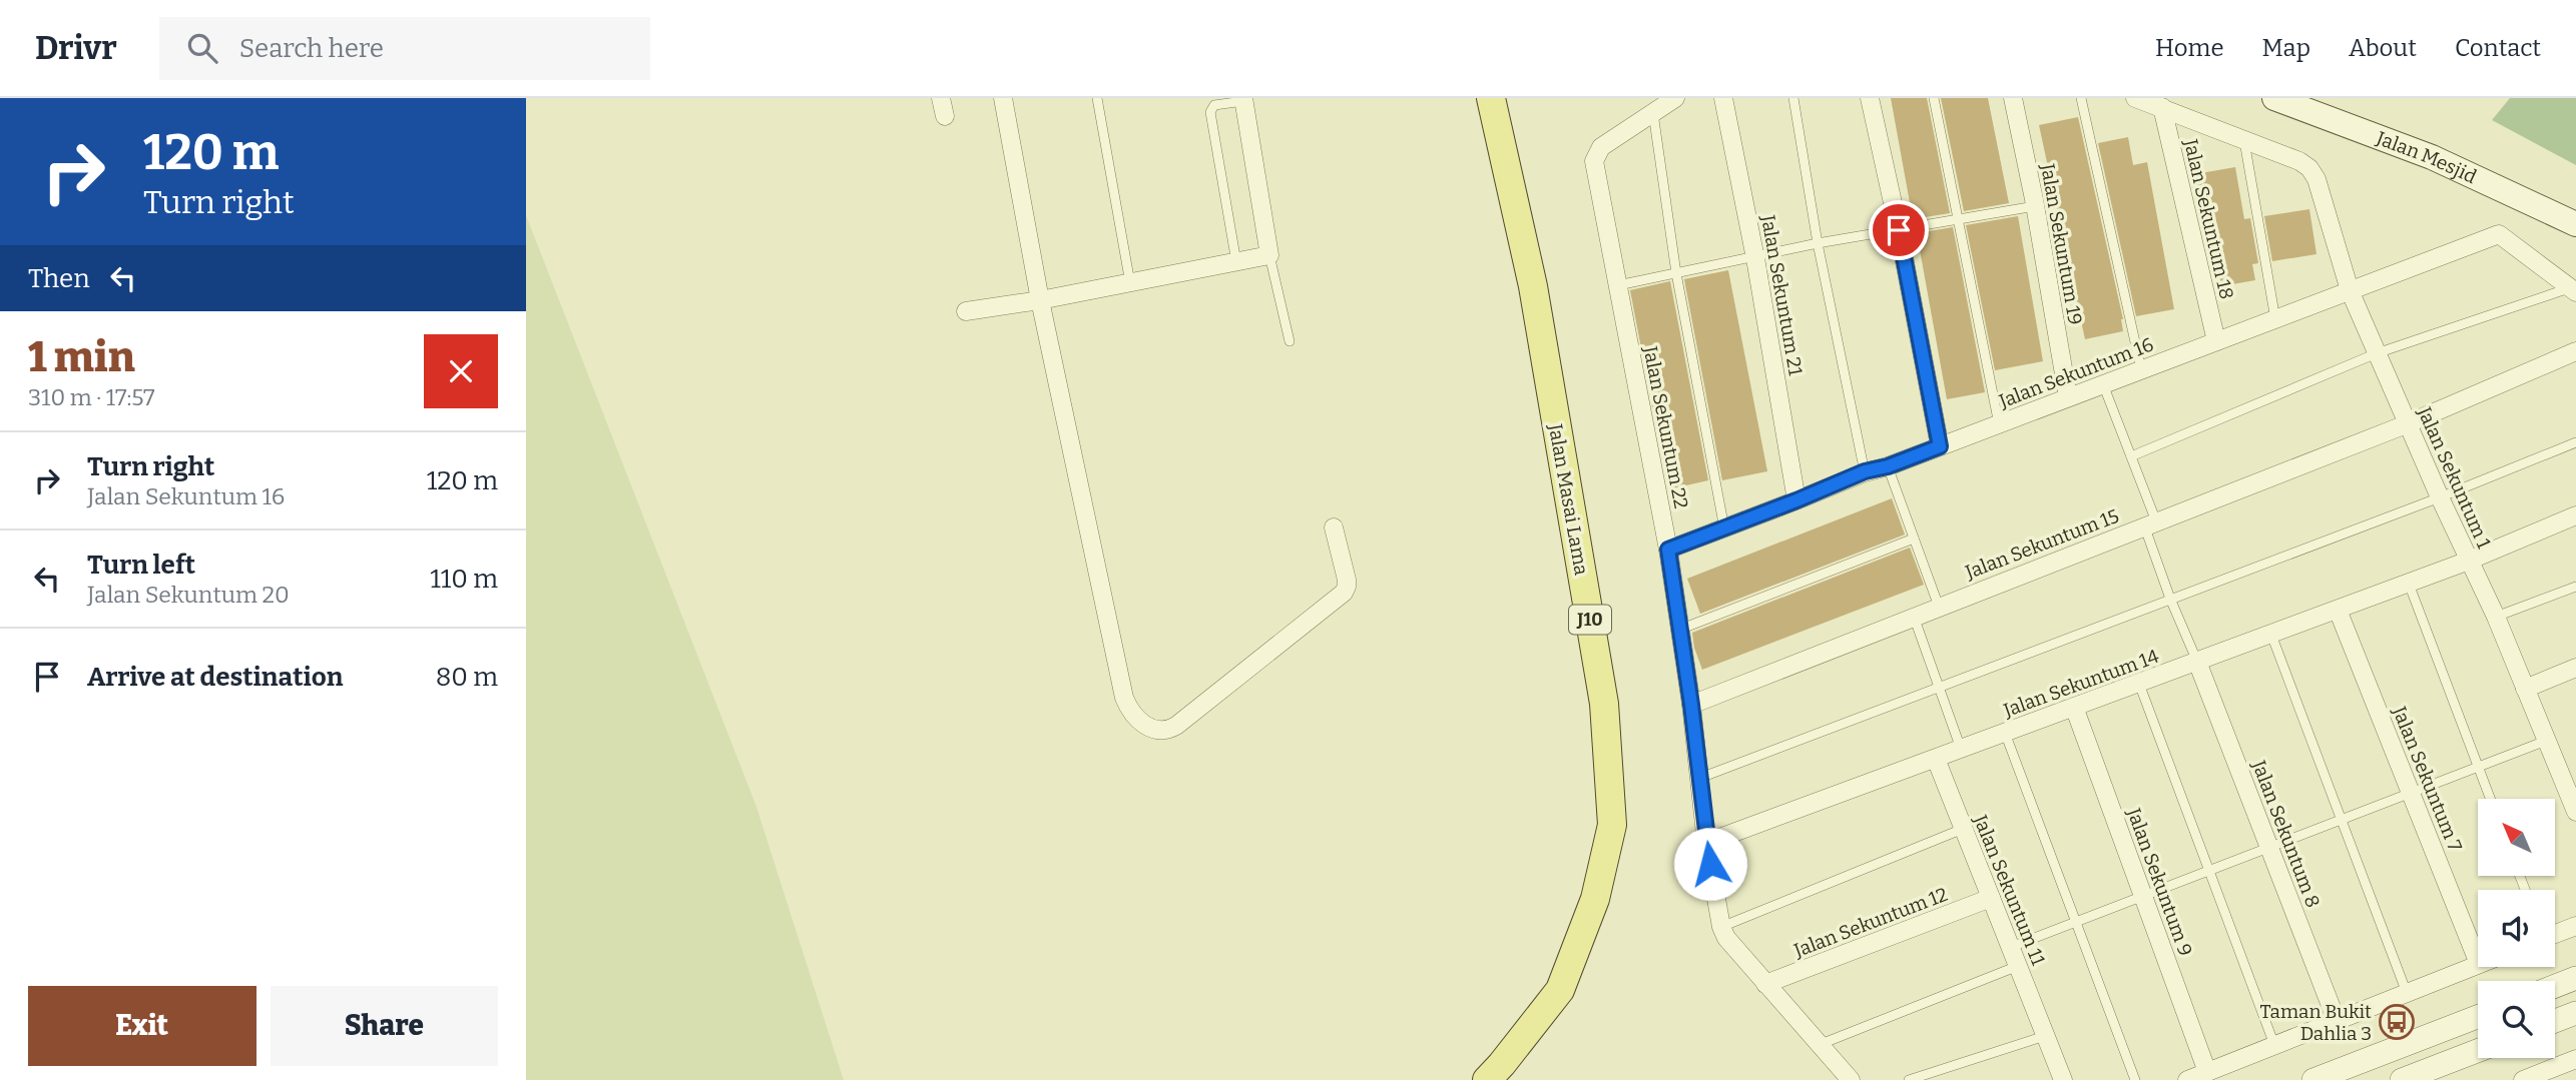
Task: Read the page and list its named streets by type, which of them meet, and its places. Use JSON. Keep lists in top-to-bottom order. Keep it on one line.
{"streets":{"main road":["Jalan Mesjid","Jalan Masai Lama","J10"],"street":["Jalan Sekuntum 18","Jalan Sekuntum 19","Jalan Sekuntum 21","Jalan Sekuntum 16","Jalan Sekuntum 22","Jalan Sekuntum 1","Jalan Sekuntum 15","Jalan Sekuntum 14","Jalan Sekuntum 7","Jalan Sekuntum 8","Jalan Sekuntum 9","Jalan Sekuntum 11","Jalan Sekuntum 12"]},"crossings":[["Jalan Sekuntum 18","Jalan Sekuntum 16"],["Jalan Sekuntum 19","Jalan Sekuntum 16"],["Jalan Sekuntum 21","Jalan Sekuntum 16"],["Jalan Sekuntum 16","Jalan Sekuntum 22"],["Jalan Sekuntum 16","Jalan Sekuntum 1"],["Jalan Sekuntum 22","Jalan Sekuntum 15"],["Jalan Sekuntum 22","Jalan Sekuntum 14"],["Jalan Sekuntum 22","Jalan Sekuntum 12"],["Jalan Sekuntum 1","Jalan Sekuntum 15"],["Jalan Sekuntum 1","Jalan Sekuntum 14"],["Jalan Sekuntum 14","Jalan Sekuntum 7"],["Jalan Sekuntum 14","Jalan Sekuntum 8"],["Jalan Sekuntum 14","Jalan Sekuntum 9"],["Jalan Sekuntum 14","Jalan Sekuntum 11"],["Jalan Sekuntum 11","Jalan Sekuntum 12"]],"places":{"bus stop":["Taman Bukit Dahlia 3"]},"north":"top left","page":{"header":"Drivr","search":"Search here","nav":["Home","Map","About","Contact"],"turn":["120 m","Turn right"],"then":"Then","heading":["1 min","310 m · 17:57"],"list":[{"name":"Turn right","note":"Jalan Sekuntum 16","value":"120 m"},{"name":"Turn left","note":"Jalan Sekuntum 20","value":"110 m"},{"name":"Arrive at destination","value":"80 m"}],"buttons":["Exit","Share"]}}
